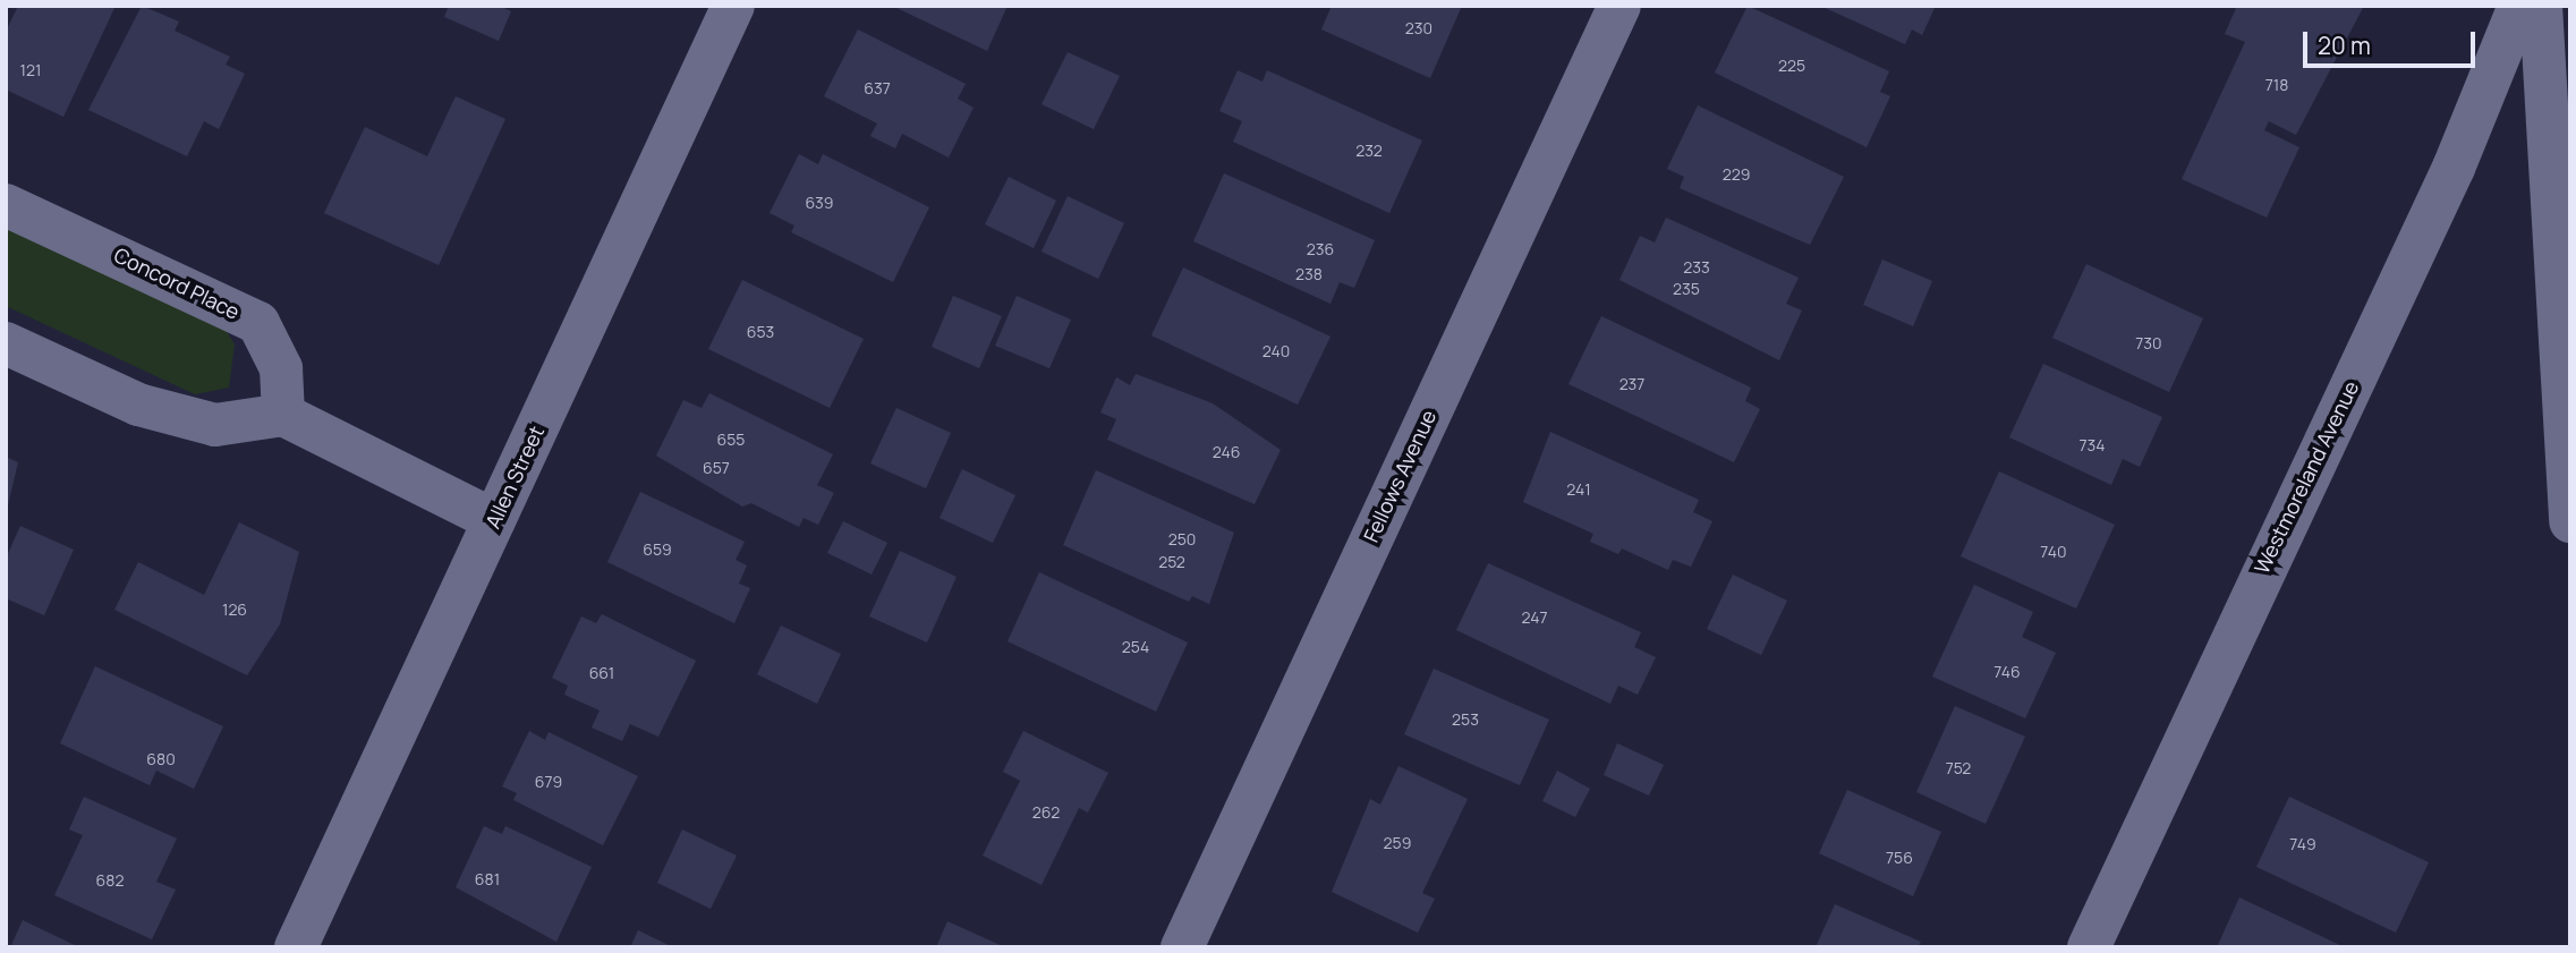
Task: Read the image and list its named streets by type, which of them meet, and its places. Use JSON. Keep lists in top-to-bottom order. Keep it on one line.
{"streets":{"street":["Concord Place","Fellows Avenue","Allen Street","Westmoreland Avenue"]},"house_numbers":["230","225","121","718","637","232","229","639","236","233","238","235","653","730","240","237","655","734","246","657","241","250","659","740","252","126","247","254","746","661","253","680","752","679","262","259","749","756","681","682"],"scale_bar":"20 m"}
